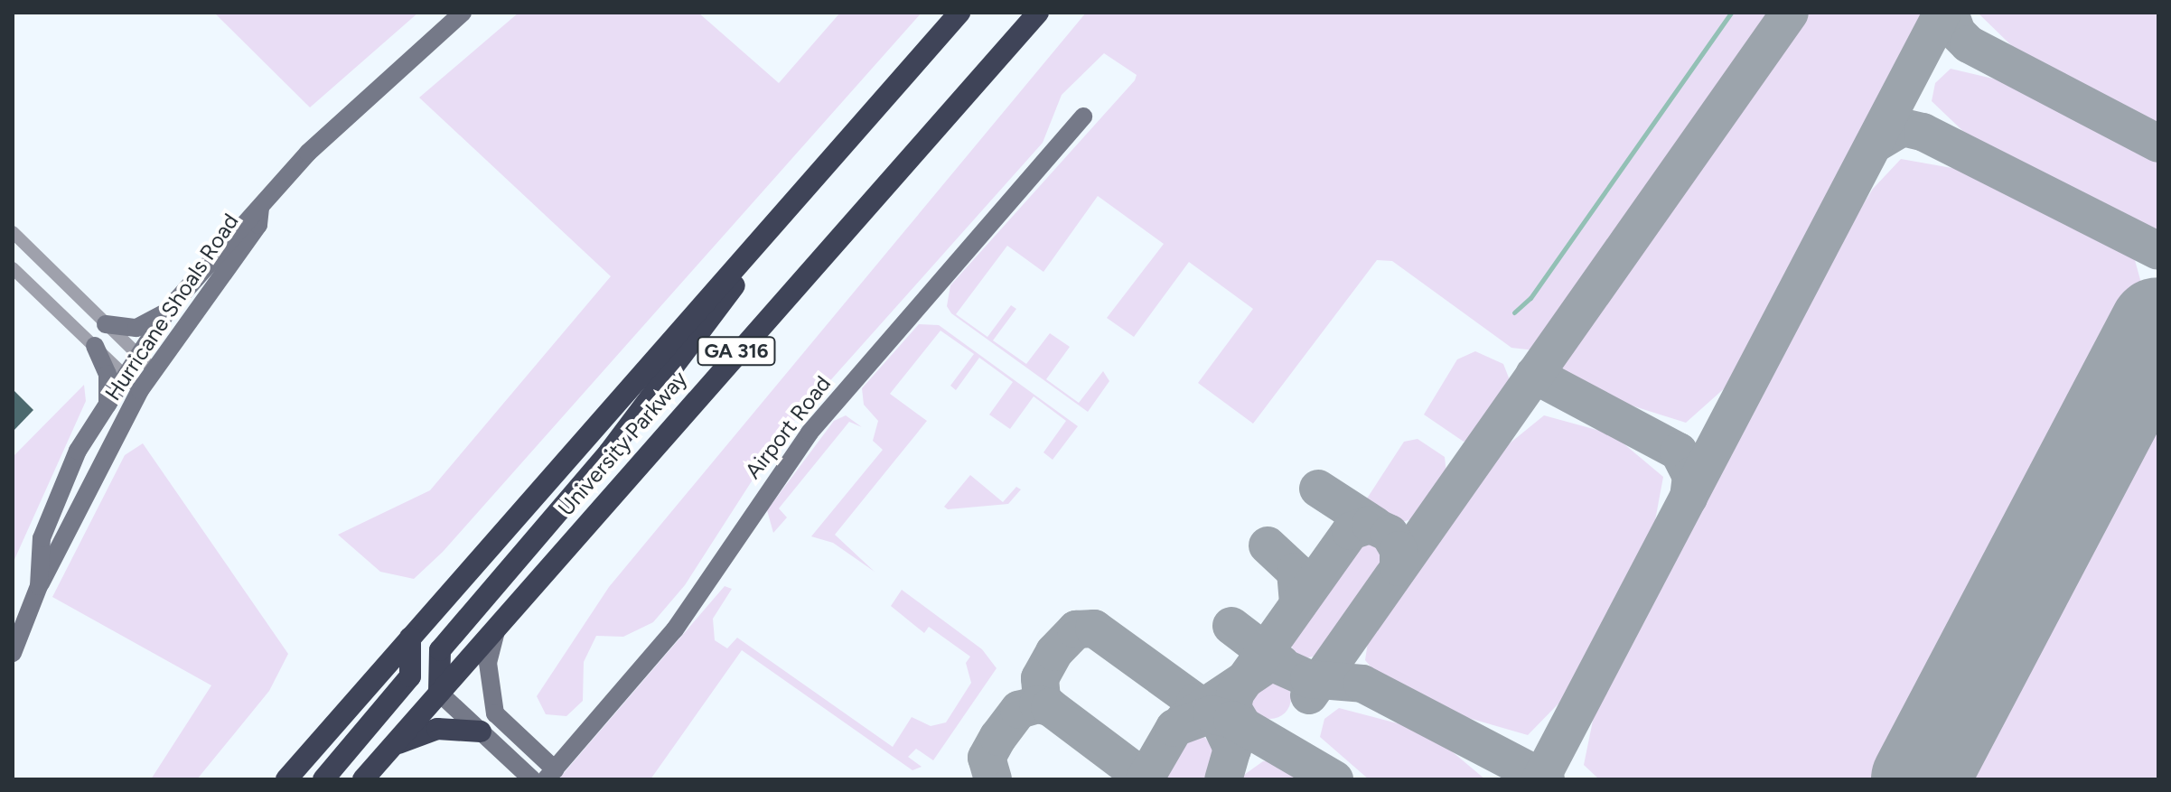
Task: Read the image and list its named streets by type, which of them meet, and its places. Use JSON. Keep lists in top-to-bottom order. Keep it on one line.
{"streets":{"highway":["GA 316","University Parkway"],"street":["Hurricane Shoals Road","Airport Road"]}}
